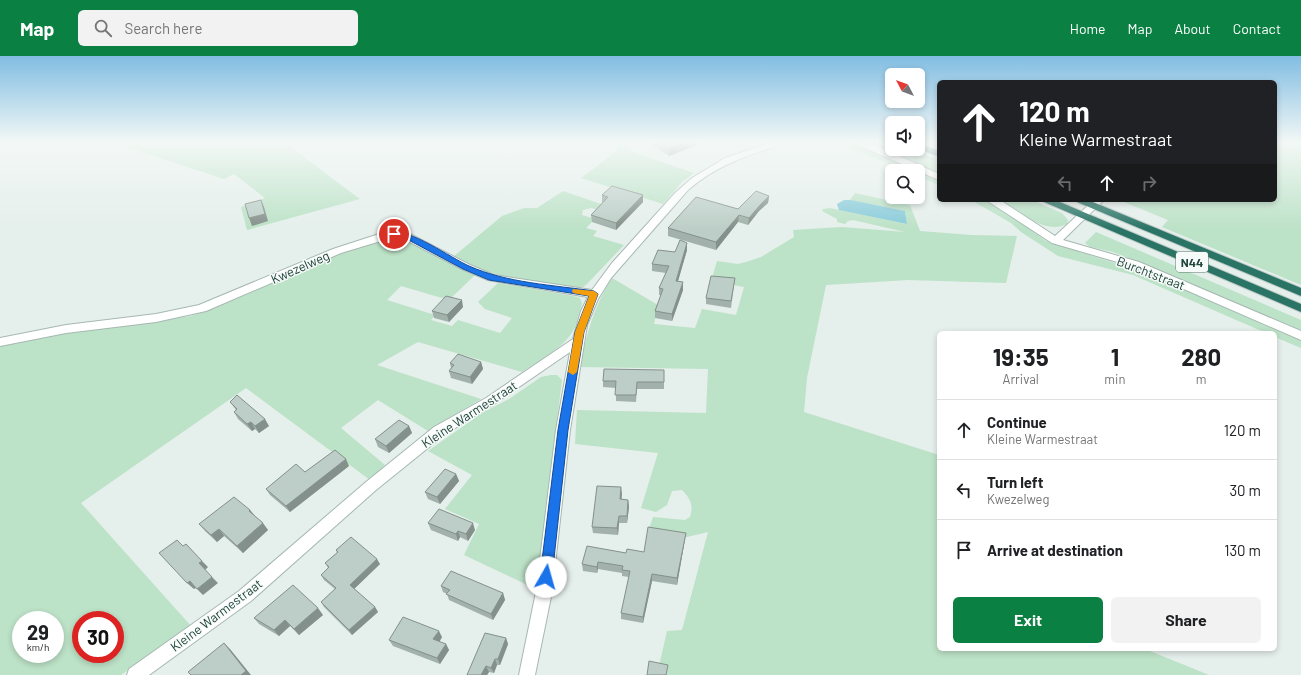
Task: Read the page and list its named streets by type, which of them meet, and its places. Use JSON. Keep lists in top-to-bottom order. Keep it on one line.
{"streets":{"highway":["N44"],"street":["Kwezelweg","Burchtstraat","Kleine Warmestraat"]},"north":"top left","page":{"header":"Map","search":"Search here","nav":["Home","Map","About","Contact"],"turn":["120 m","Kleine Warmestraat"],"eta":["19:35","Arrival","1","min","280","m"],"list":[{"name":"Continue","note":"Kleine Warmestraat","value":"120 m"},{"name":"Turn left","note":"Kwezelweg","value":"30 m"},{"name":"Arrive at destination","value":"130 m"}],"buttons":["Exit","Share"],"speed":"29 km/h","limit":"30"}}
